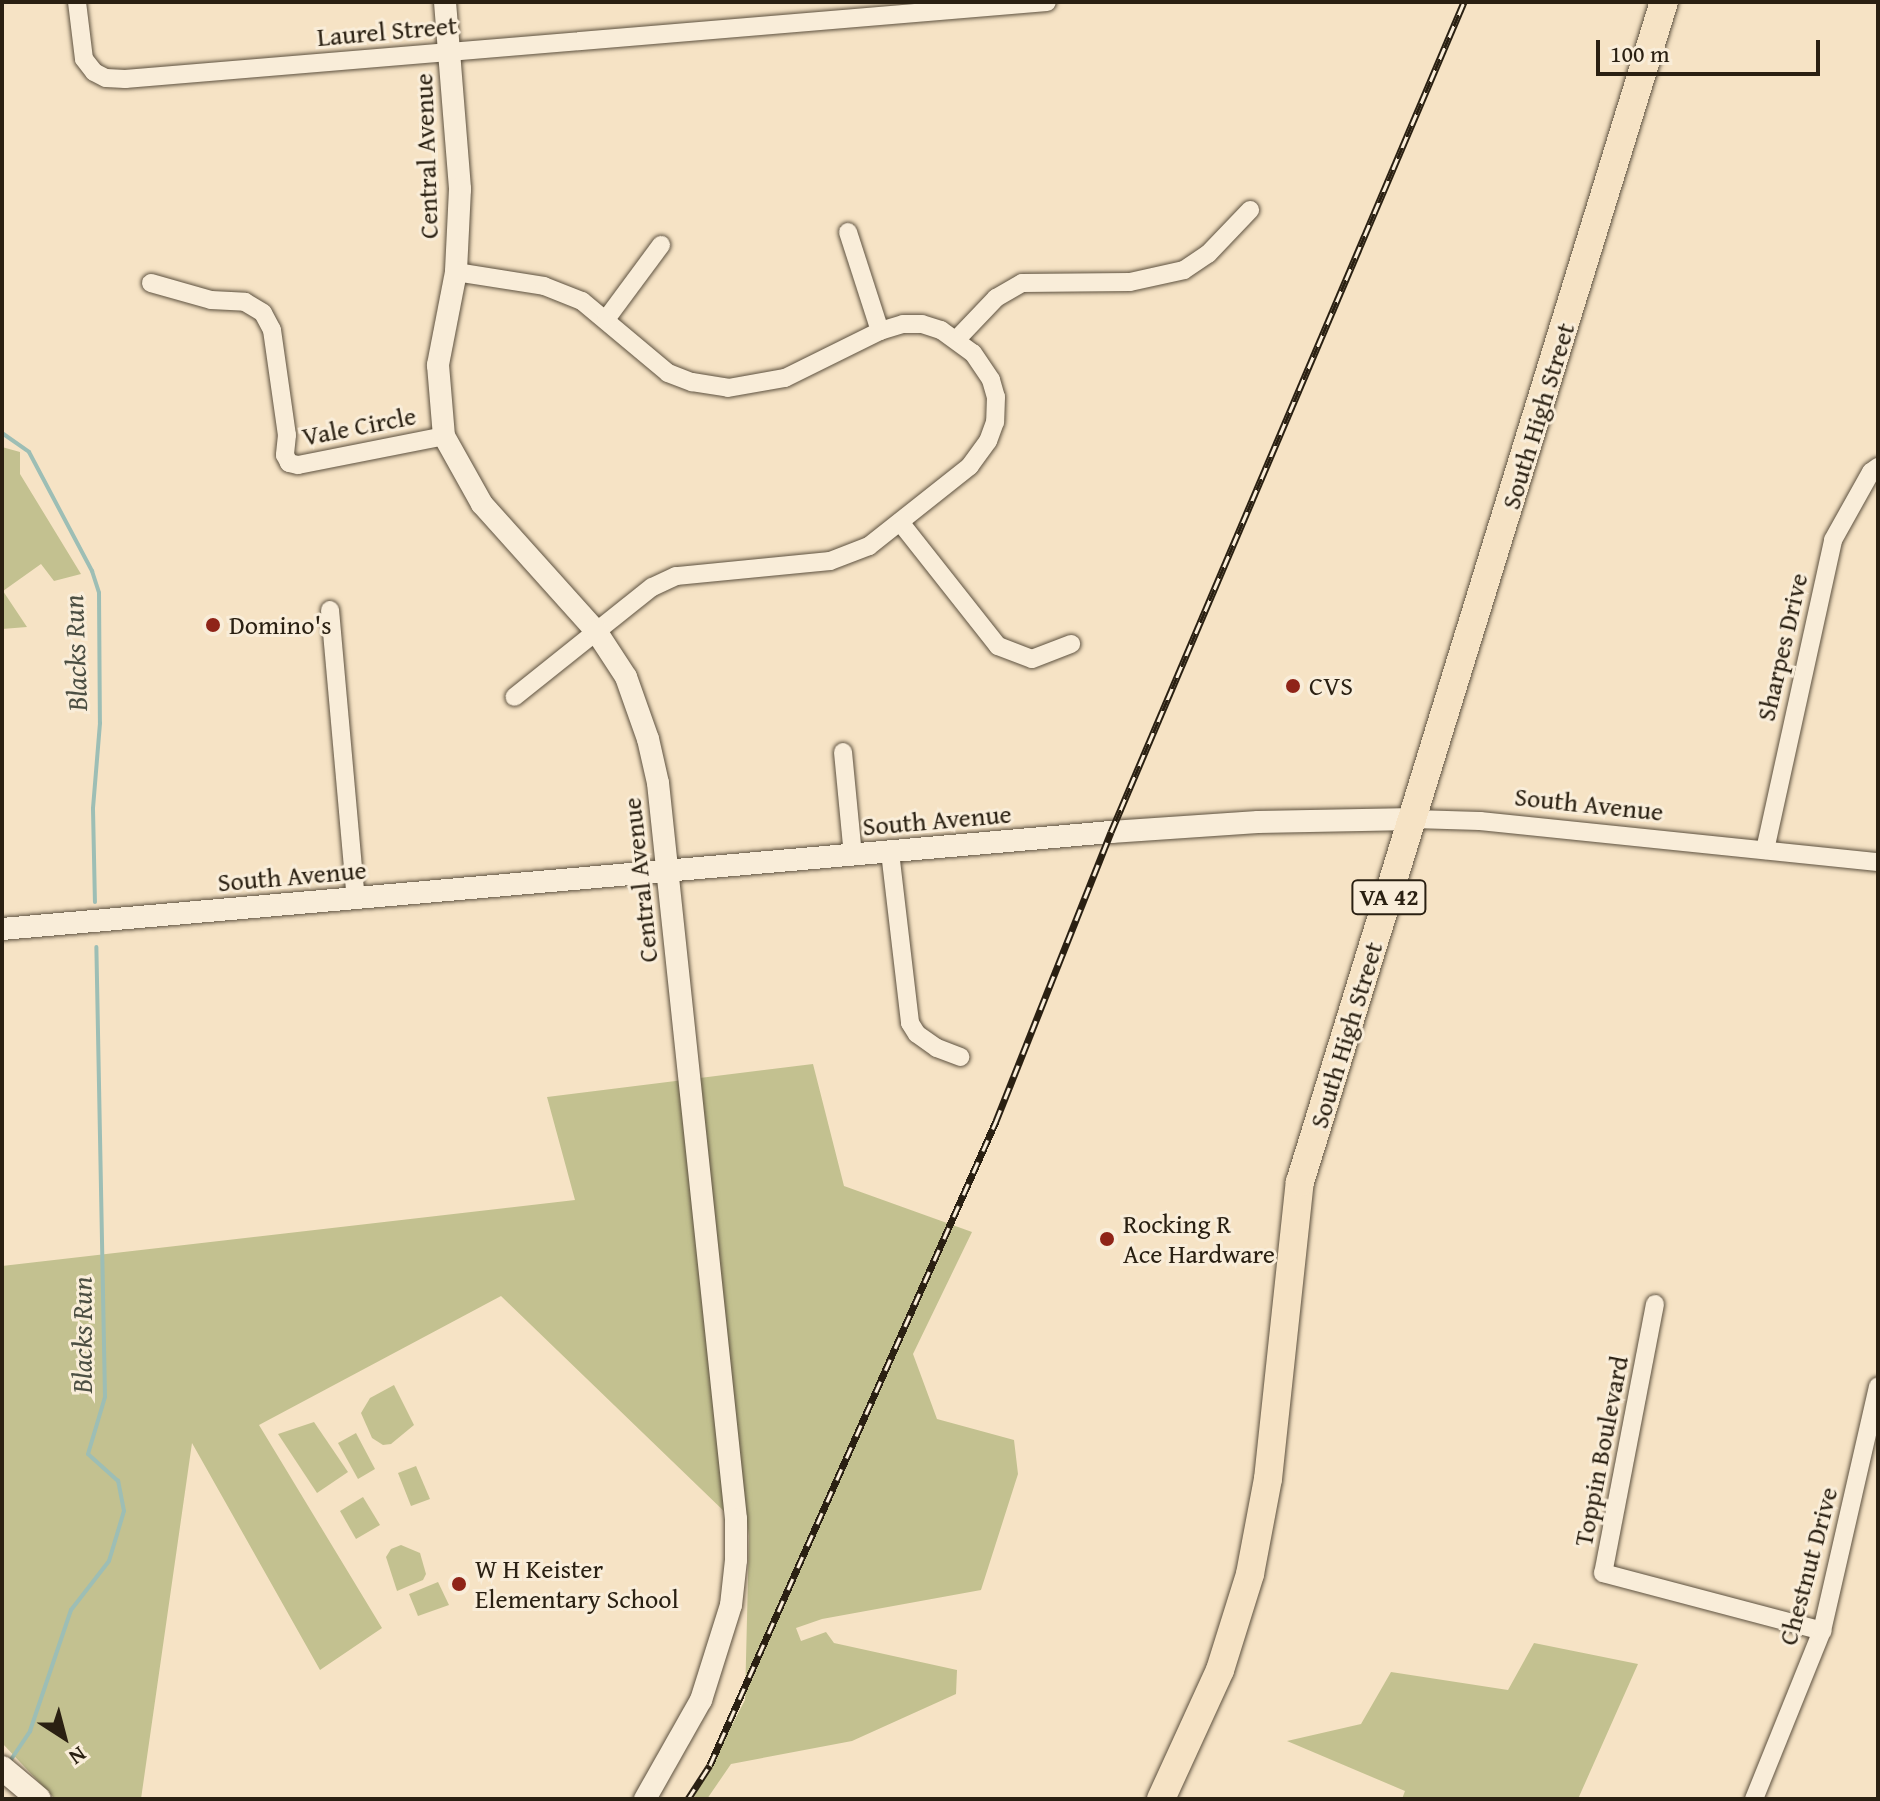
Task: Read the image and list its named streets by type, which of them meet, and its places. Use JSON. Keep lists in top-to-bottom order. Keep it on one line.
{"streets":{"main road":["South High Street","VA 42"],"street":["Laurel Street","Central Avenue","Vale Circle","Sharpes Drive","South Avenue","Toppin Boulevard","Chestnut Drive"]},"crossings":[["Laurel Street","Central Avenue"],["Central Avenue","Vale Circle"],["Central Avenue","South Avenue"],["South High Street","South Avenue"],["Sharpes Drive","South Avenue"],["Toppin Boulevard","Chestnut Drive"]],"water":["Blacks Run"],"places":["Domino's","CVS","Rocking R Ace Hardware","W H Keister Elementary School"],"scale_bar":"100 m","north":"bottom right"}
